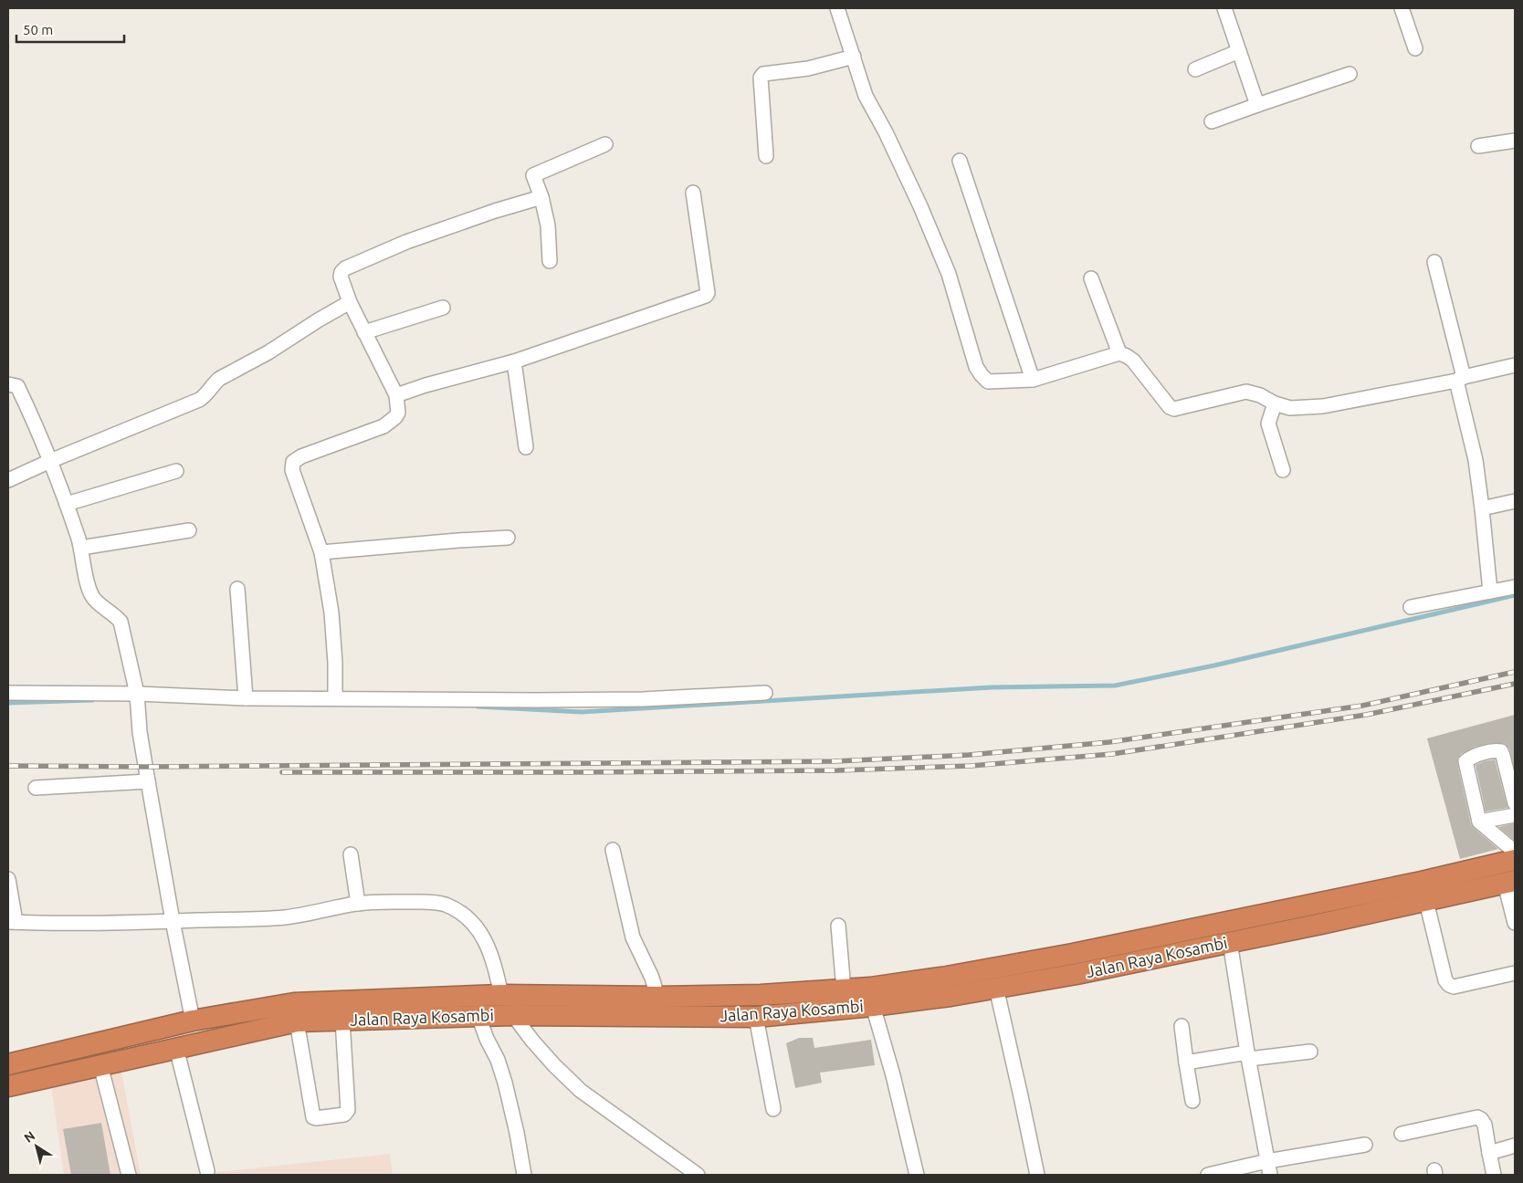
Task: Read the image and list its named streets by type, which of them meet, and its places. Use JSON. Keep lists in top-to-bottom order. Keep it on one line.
{"streets":{"highway":["Jalan Raya Kosambi"]},"scale_bar":"50 m","north":"top left"}
